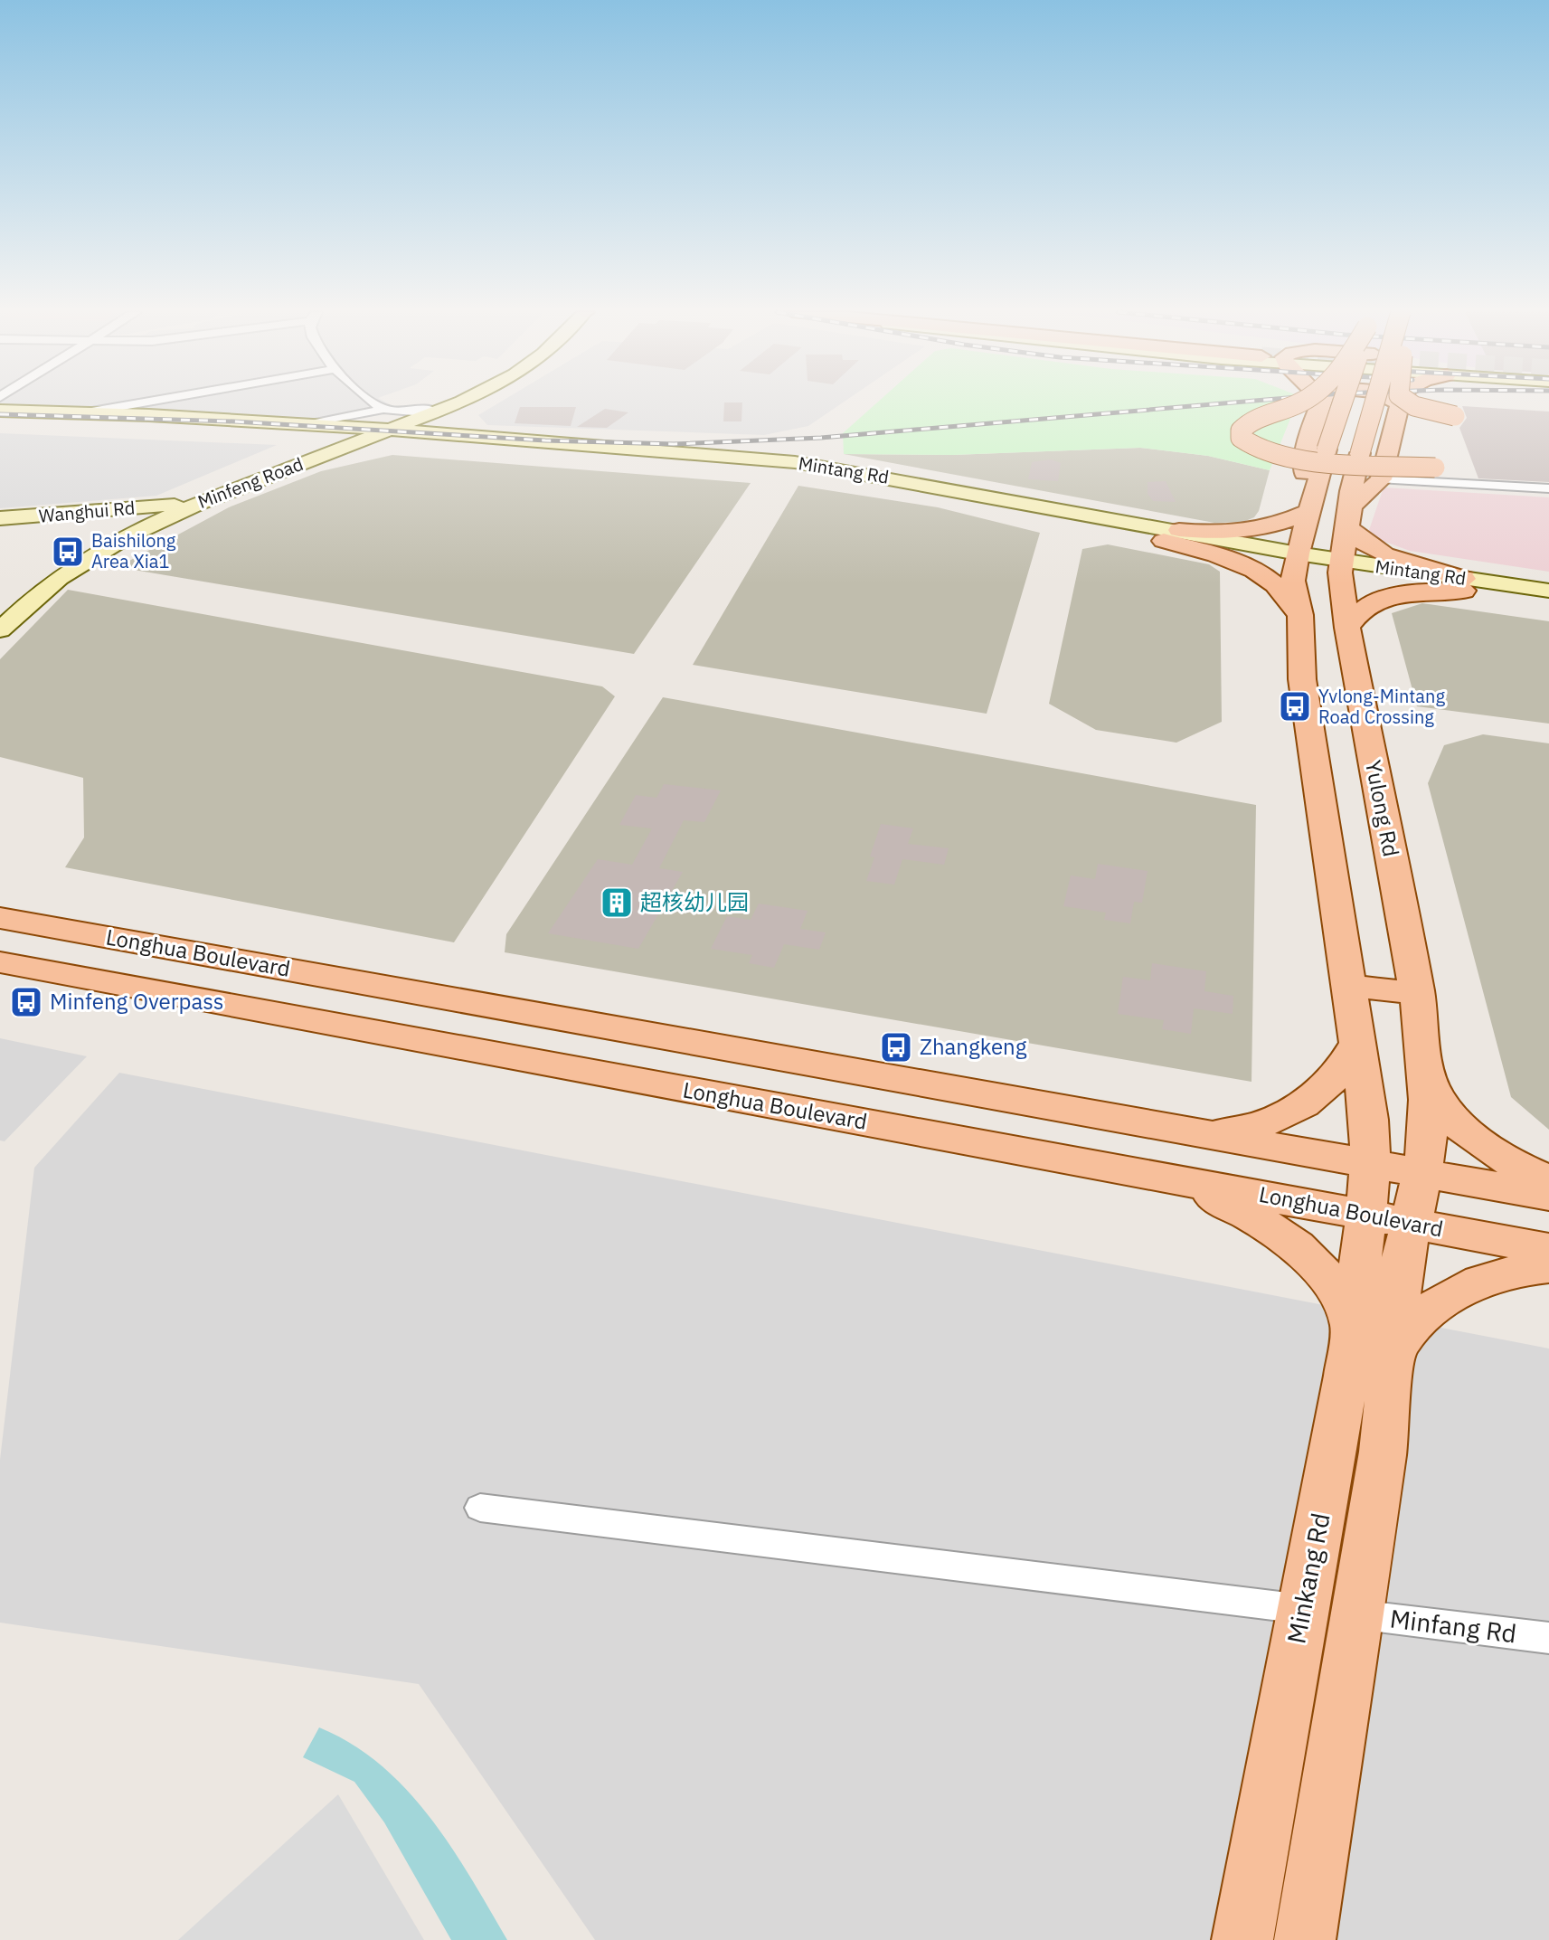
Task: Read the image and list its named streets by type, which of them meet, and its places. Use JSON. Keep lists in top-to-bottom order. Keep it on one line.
{"streets":{"main road":["Mintang Rd","Minfeng Road","Wanghui Rd","Yulong Rd","Longhua Boulevard","Minkang Rd"],"street":["Minfang Rd"]},"crossings":[["Mintang Rd","Minfeng Road"],["Mintang Rd","Yulong Rd"],["Minfeng Road","Wanghui Rd"],["Yulong Rd","Longhua Boulevard"],["Yulong Rd","Minkang Rd"],["Longhua Boulevard","Minkang Rd"],["Minkang Rd","Minfang Rd"]],"places":{"bus stop":["Baishilong Area Xia1","Yvlong-Mintang Road Crossing","Minfeng Overpass","Zhangkeng"],"building":["超核幼儿园"]}}
